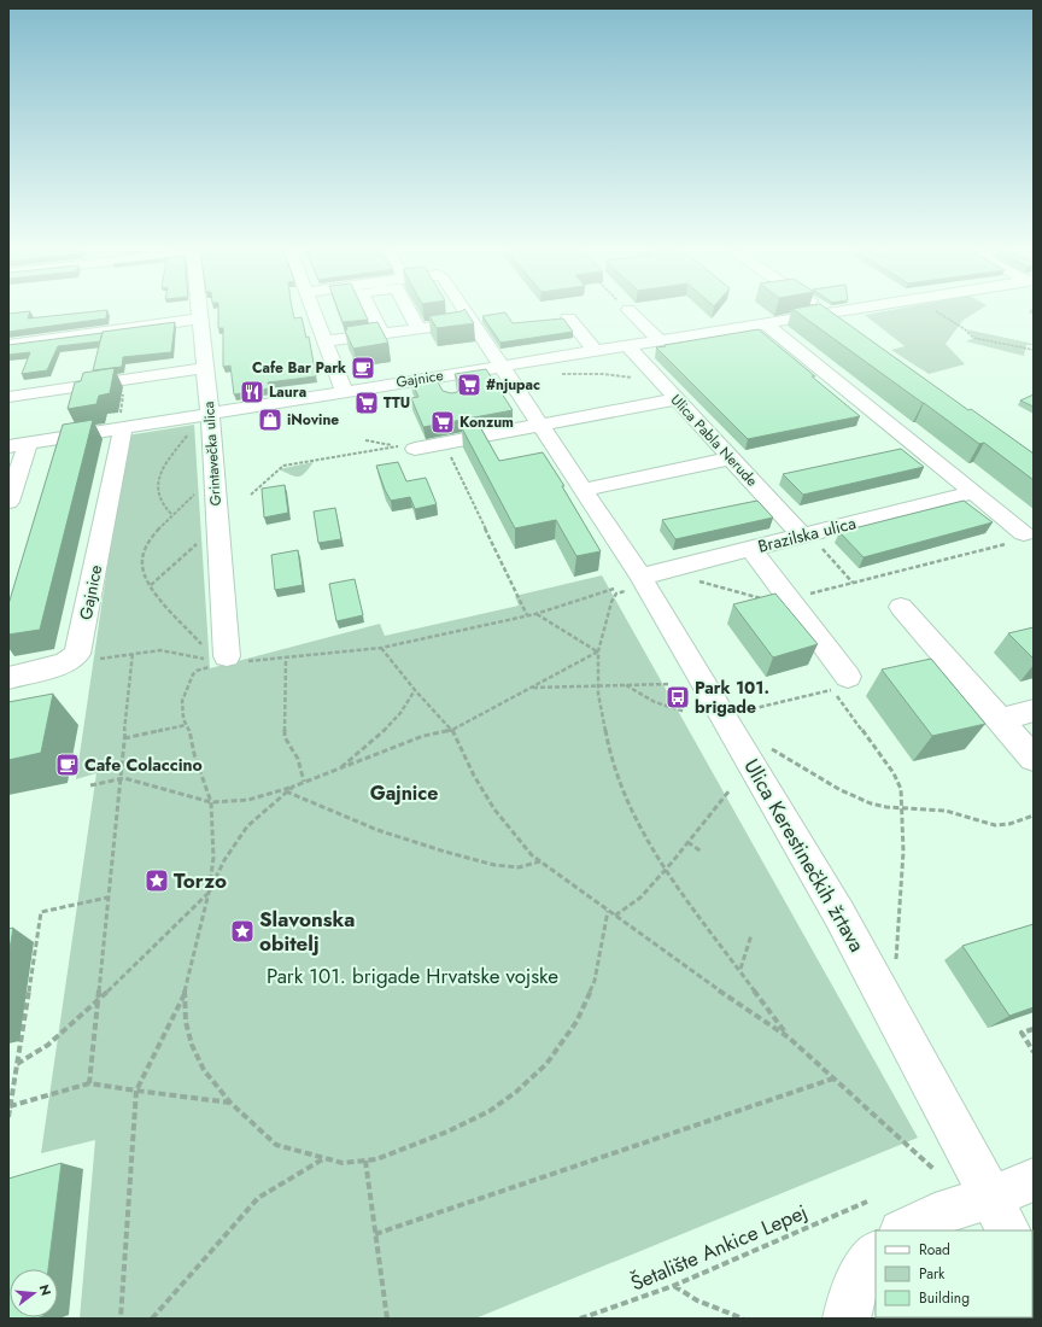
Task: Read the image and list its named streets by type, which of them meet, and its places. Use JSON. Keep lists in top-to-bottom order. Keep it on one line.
{"streets":{"street":["Gajnice","Ulica Pabla Nerude","Grintavečka ulica","Brazilska ulica","Ulica Kerestinečkih žrtava"],"path":["Šetalište Ankice Lepej"]},"crossings":[["Gajnice","Ulica Pabla Nerude"],["Gajnice","Grintavečka ulica"],["Gajnice","Ulica Kerestinečkih žrtava"],["Ulica Pabla Nerude","Brazilska ulica"],["Brazilska ulica","Ulica Kerestinečkih žrtava"]],"districts":["Gajnice"],"parks":["Park 101. brigade Hrvatske vojske"],"places":{"cafe":["Cafe Bar Park","Cafe Colaccino"],"supermarket":["#njupac","TTU","Konzum"],"restaurant":["Laura"],"shop":["iNovine"],"bus stop":["Park 101. brigade"],"place":["Torzo","Slavonska obitelj"]},"legend":["Road","Park","Building"],"north":"right"}
